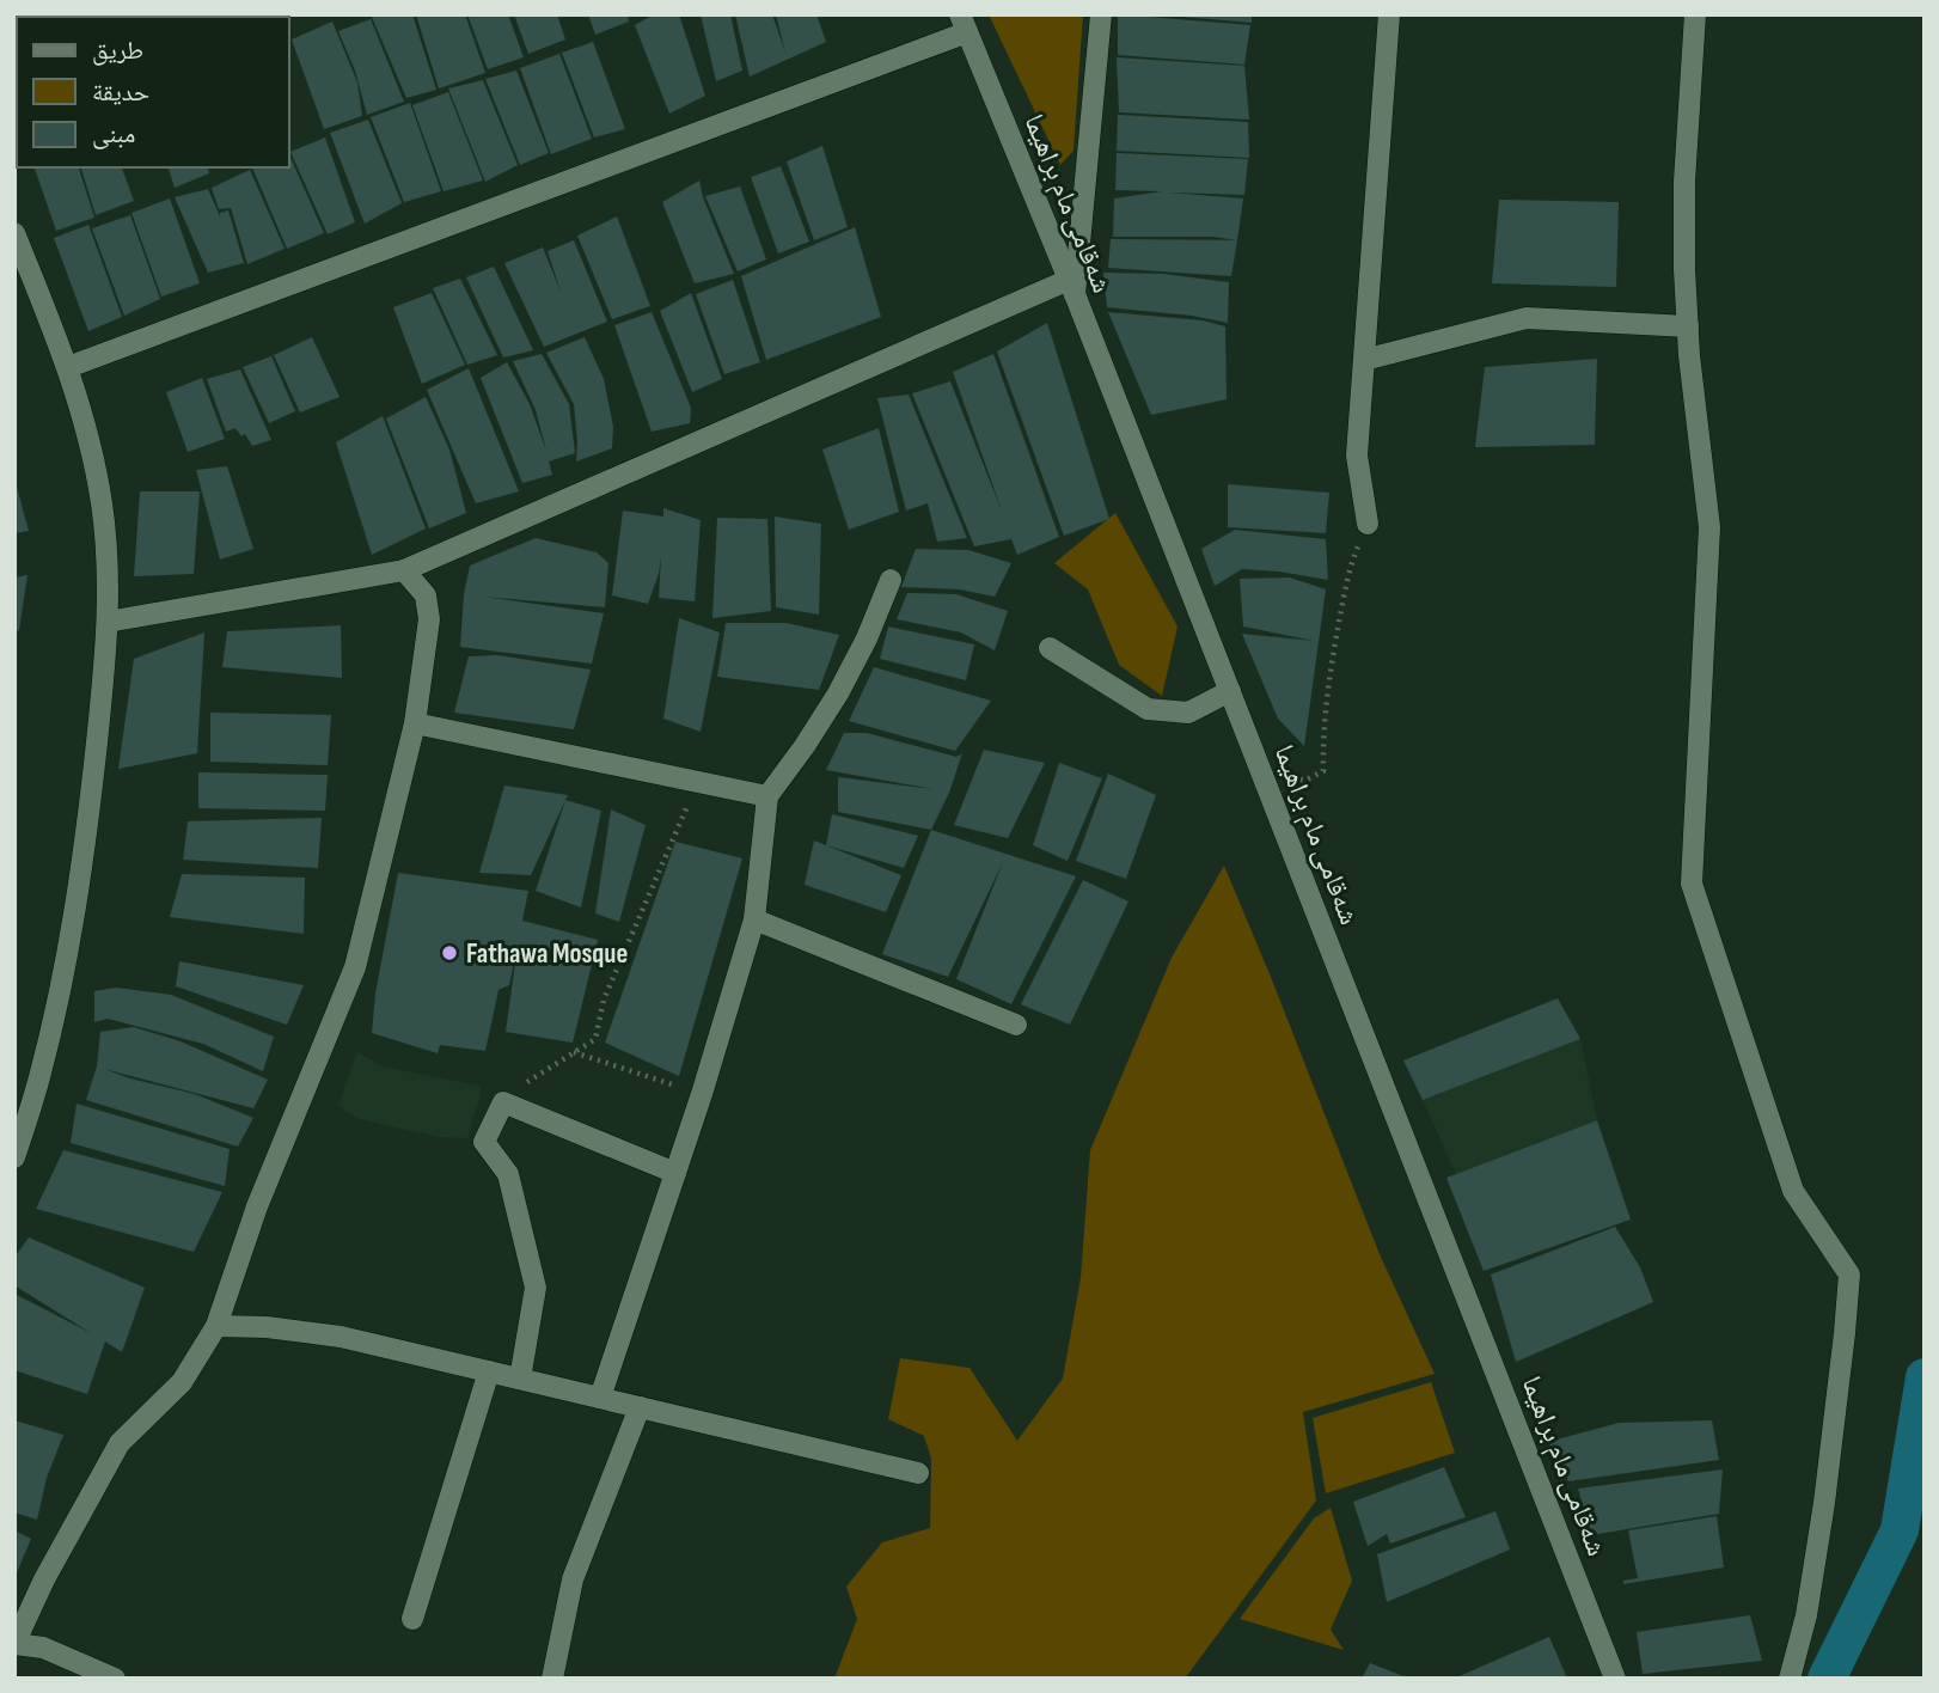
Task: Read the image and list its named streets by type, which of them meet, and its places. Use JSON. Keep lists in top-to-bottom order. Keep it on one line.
{"streets":{"street":["شەقامی مام براهیما"]},"places":["Fathawa Mosque"],"legend":["طريق","حديقة","مبنى"]}
